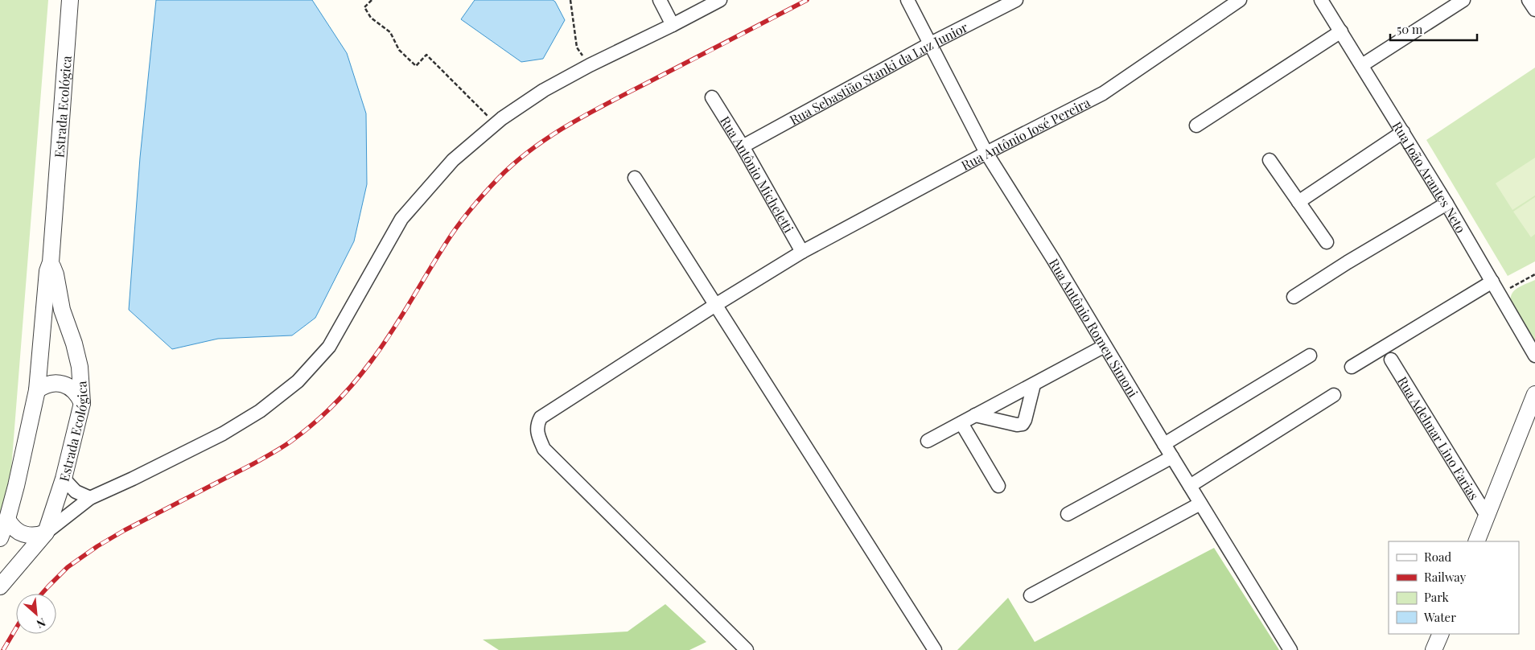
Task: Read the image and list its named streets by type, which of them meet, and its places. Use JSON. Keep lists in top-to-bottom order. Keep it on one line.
{"streets":{"street":["Rua Sebastião Stanki da Luz Junior","Estrada Ecológica","Rua Antônio José Pereira","Rua Antônio Micheletti","Rua João Arantes Neto","Rua Antônio Romeu Simoni","Rua Adelmar Lino Farias"]},"crossings":[["Rua Sebastião Stanki da Luz Junior","Rua Antônio Micheletti"],["Rua Sebastião Stanki da Luz Junior","Rua Antônio Romeu Simoni"],["Rua Antônio José Pereira","Rua Antônio Micheletti"],["Rua Antônio José Pereira","Rua Antônio Romeu Simoni"]],"legend":["Road","Railway","Park","Water"],"scale_bar":"50 m","north":"bottom right"}
